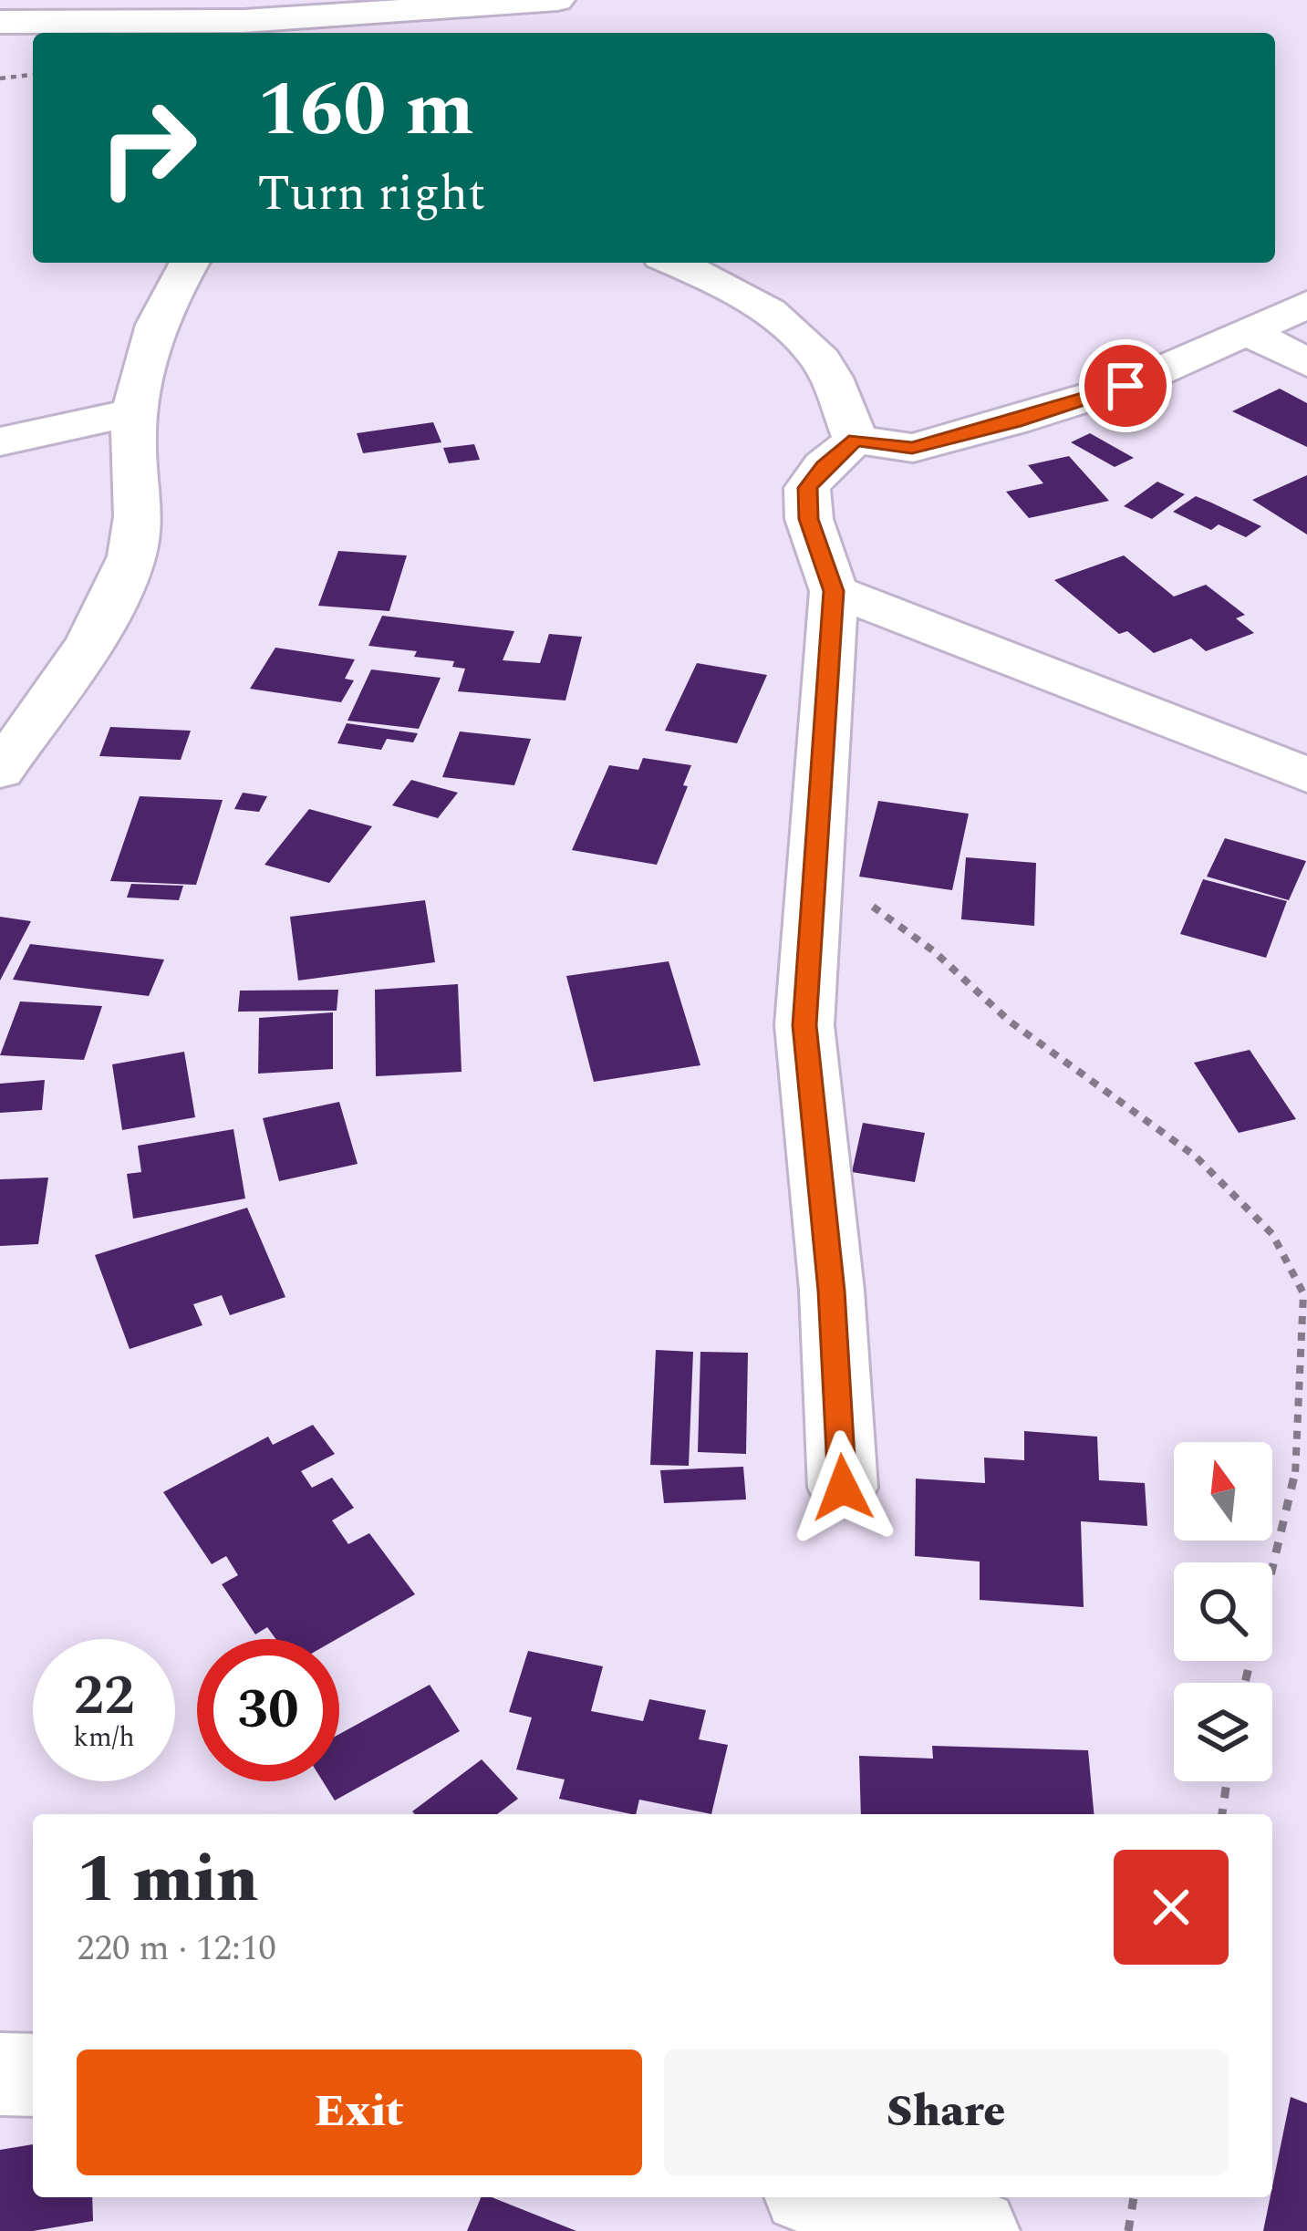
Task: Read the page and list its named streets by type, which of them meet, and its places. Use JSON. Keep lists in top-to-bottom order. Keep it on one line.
{"north":"top","page":{"turn":["160 m","Turn right"],"speed":"22 km/h","limit":"30","heading":["1 min","220 m · 12:10"],"buttons":["Exit","Share"]}}
